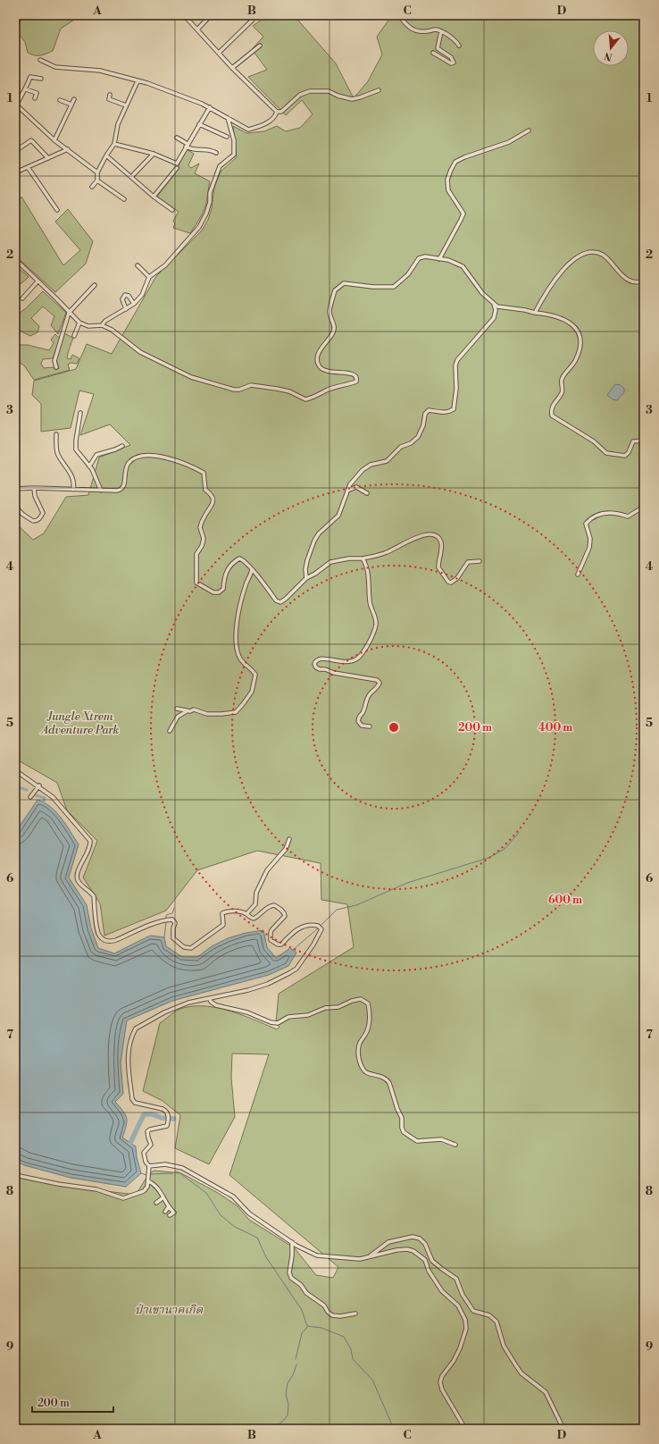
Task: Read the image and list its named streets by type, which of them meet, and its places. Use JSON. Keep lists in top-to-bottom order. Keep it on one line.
{"parks":["Jungle Xtrem Adventure Park","ป่าเขานาคเกิด"],"scale_bar":"200 m","north":"bottom","grid":{"columns":["A","B","C","D"],"rows":["1","2","3","4","5","6","7","8","9"]},"rings":["200 m","400 m","600 m"]}
